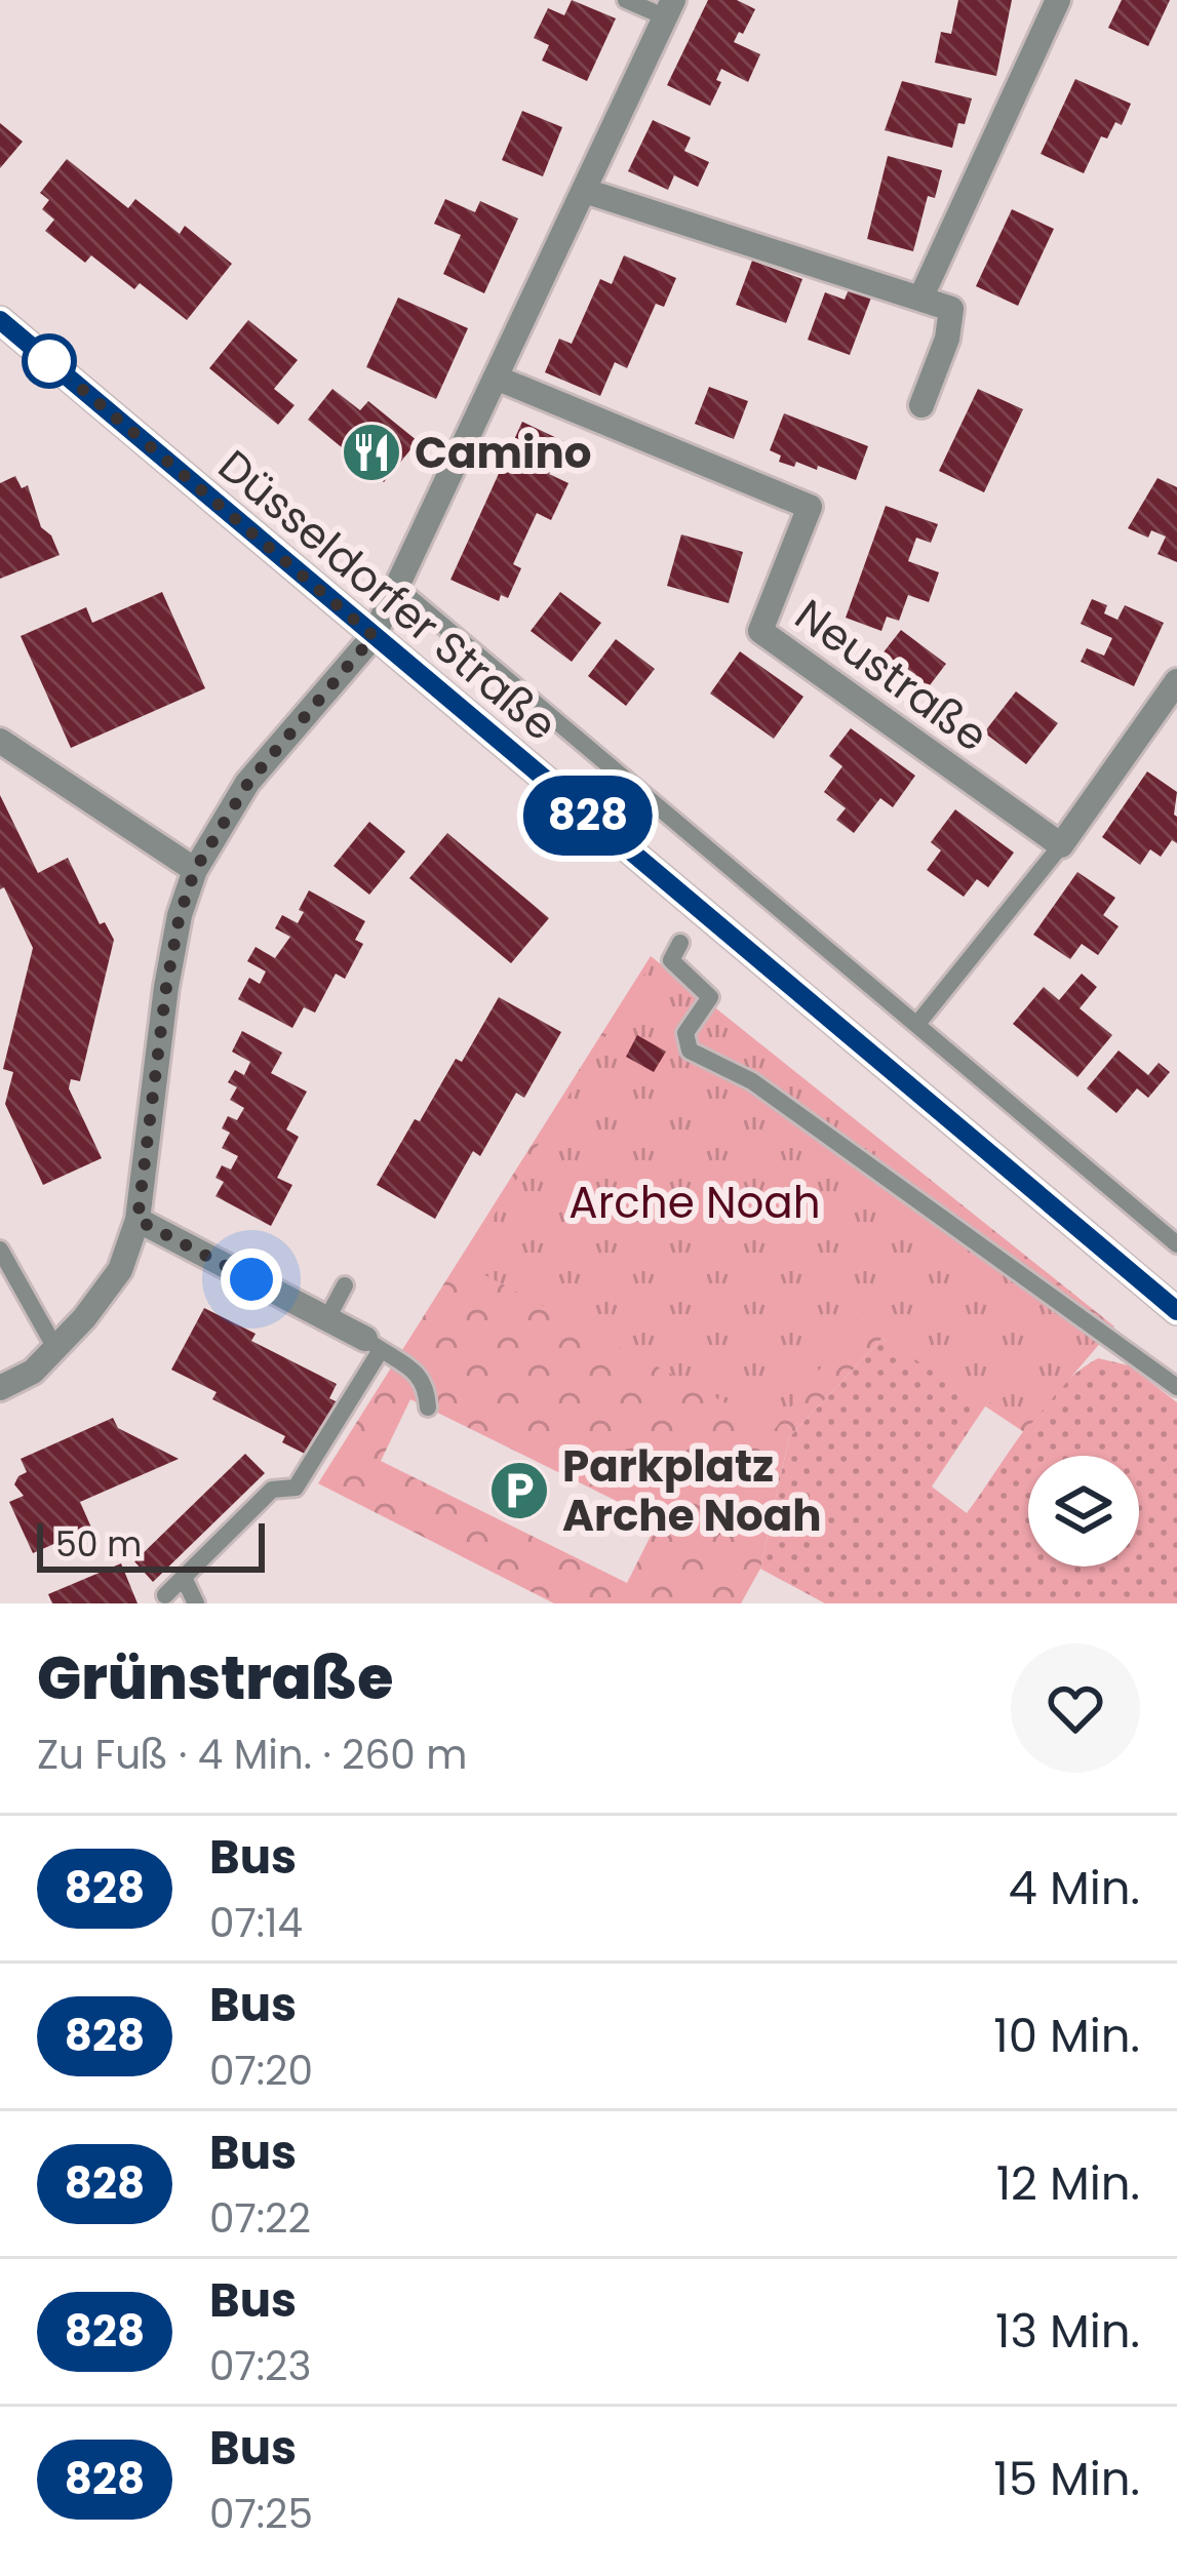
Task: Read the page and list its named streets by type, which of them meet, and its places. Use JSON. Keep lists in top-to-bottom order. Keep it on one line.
{"streets":{"main road":["Düsseldorfer Straße"],"street":["Neustraße"]},"parks":["Arche Noah"],"places":{"restaurant":["Camino"],"parking":["Parkplatz Arche Noah"]},"lines":["bus line 828"],"scale_bar":"50 m","page":{"on_map":"828","scale":"50 m","heading":["Grünstraße","Zu Fuß · 4 Min. · 260 m"],"list":[{"mark":"828","name":"Bus","note":"07:14","value":"4 Min."},{"mark":"828","name":"Bus","note":"07:20","value":"10 Min."},{"mark":"828","name":"Bus","note":"07:22","value":"12 Min."},{"mark":"828","name":"Bus","note":"07:23","value":"13 Min."},{"mark":"828","name":"Bus","note":"07:25","value":"15 Min."}]}}
